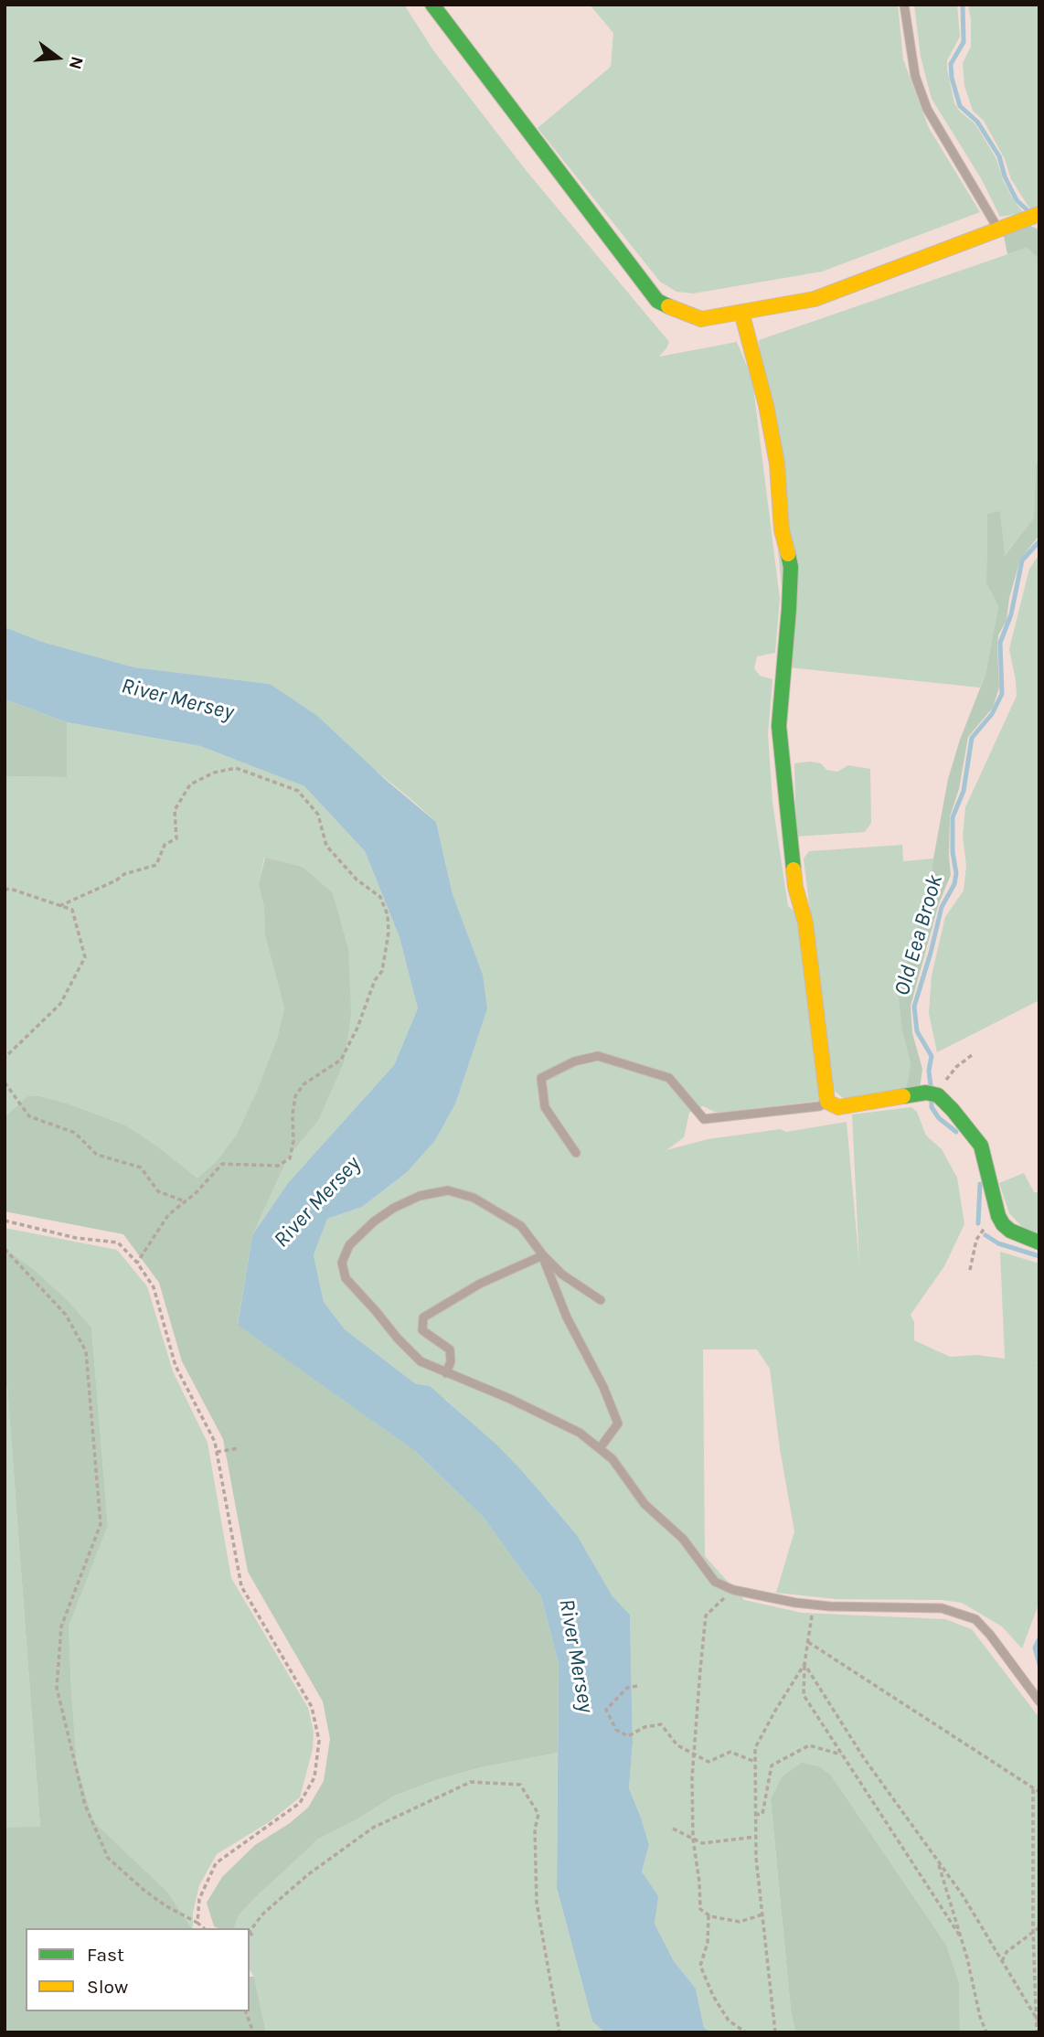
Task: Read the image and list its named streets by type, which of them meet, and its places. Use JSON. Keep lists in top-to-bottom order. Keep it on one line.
{"water":["River Mersey","Old Eea Brook"],"legend":["Fast","Slow"],"north":"right"}
